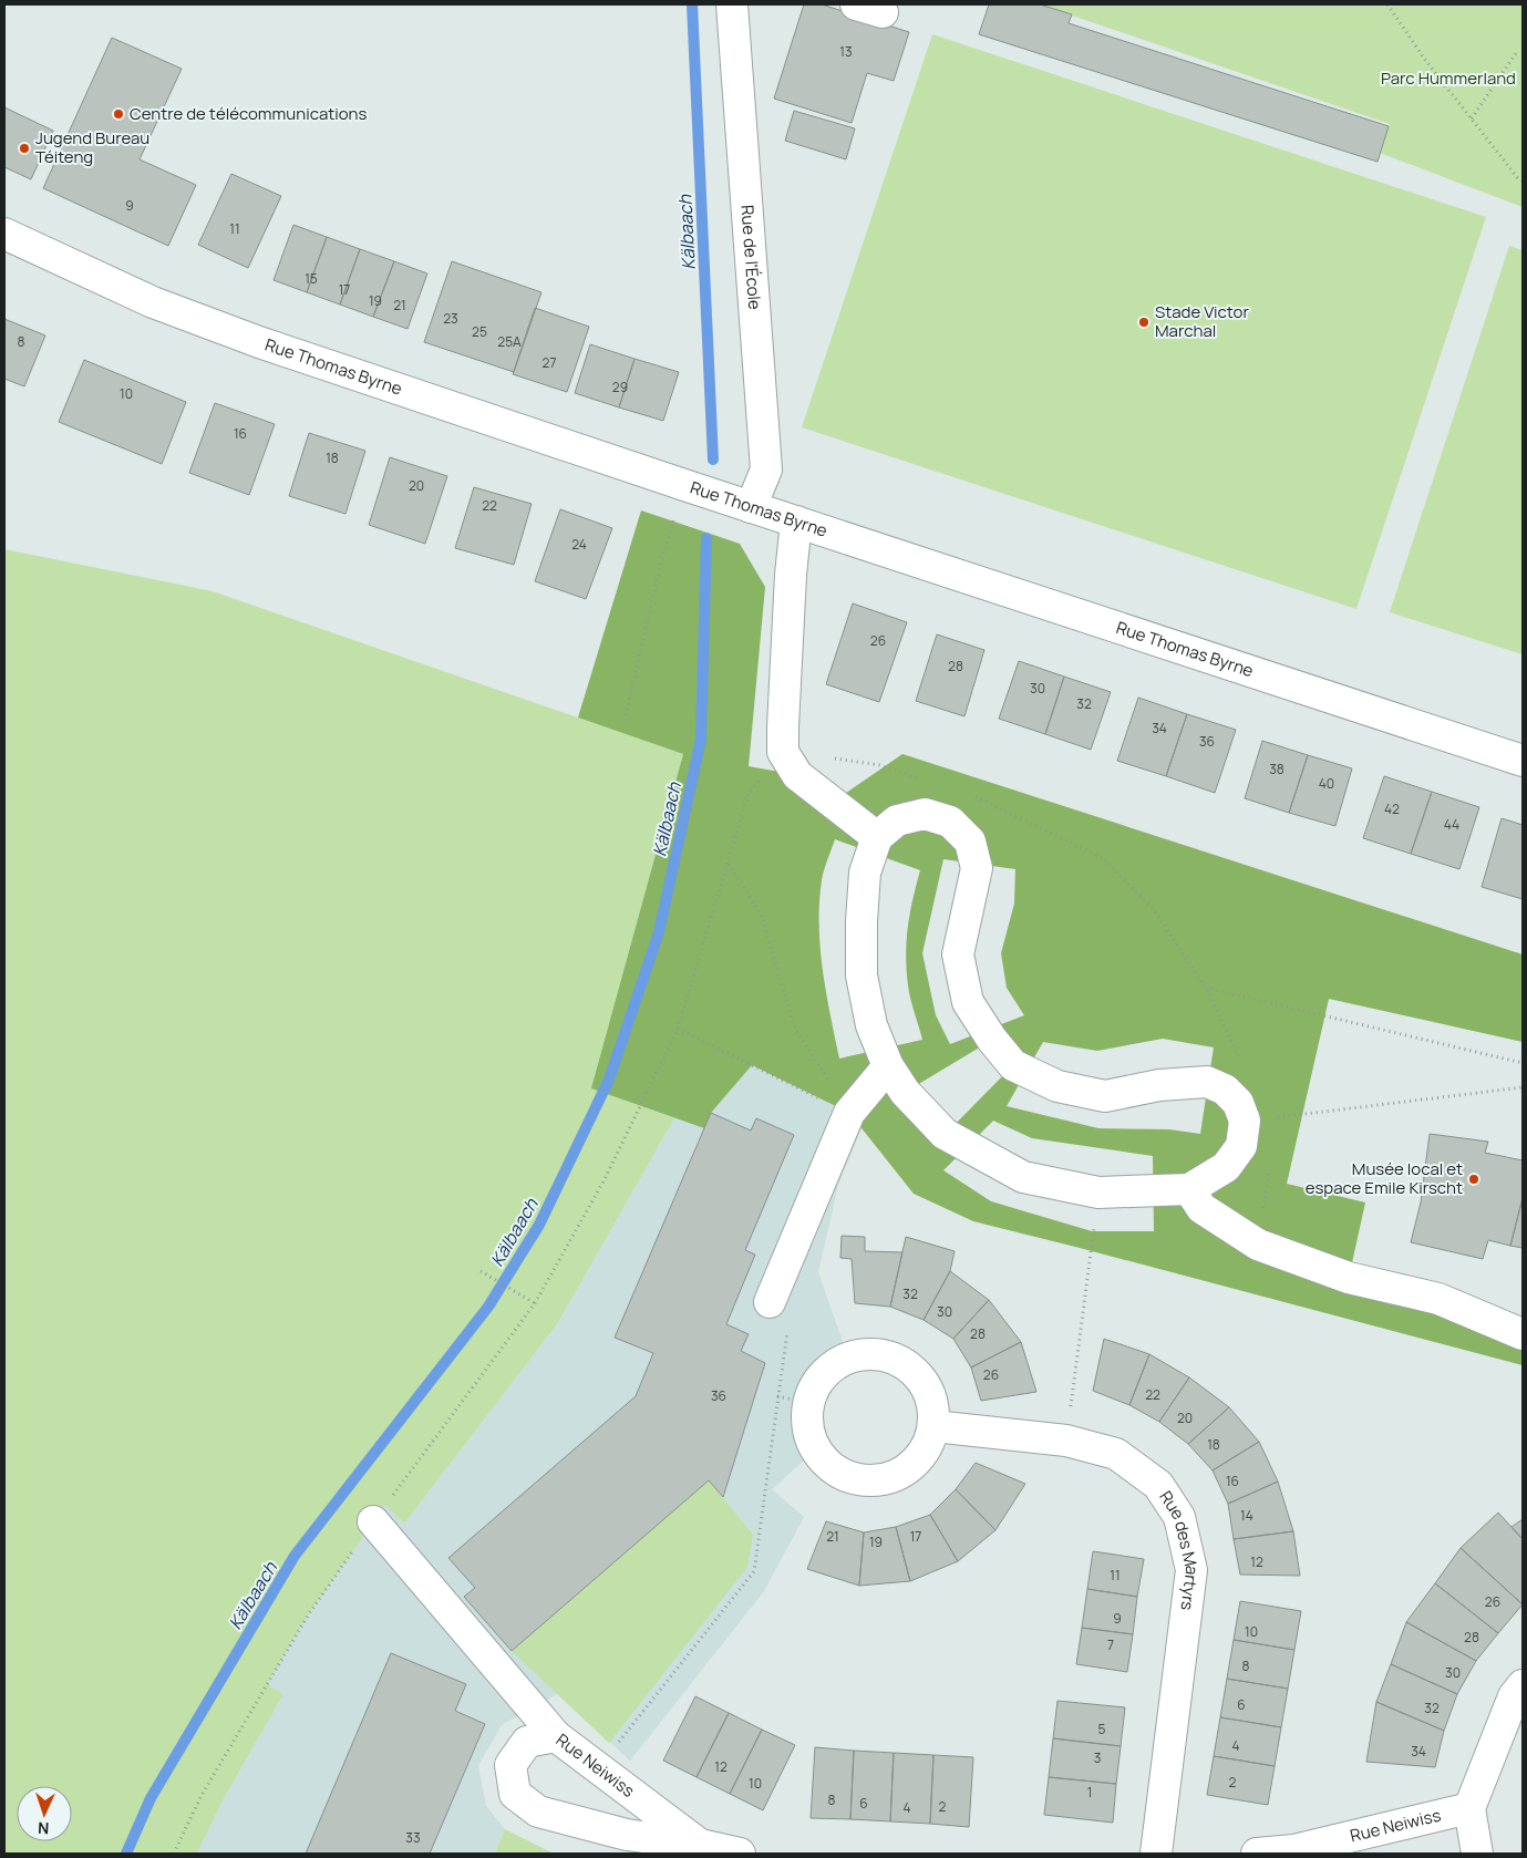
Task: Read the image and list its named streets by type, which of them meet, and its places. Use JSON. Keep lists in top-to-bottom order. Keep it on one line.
{"streets":{"street":["Rue de l'École","Rue Thomas Byrne","Rue des Martyrs","Rue Neiwiss"]},"crossings":[["Rue de l'École","Rue Thomas Byrne"]],"water":["Kälbaach"],"parks":["Parc Hummerland"],"places":["Centre de télécommunications","Jugend Bureau Téiteng","Stade Victor Marchal","Musée local et espace Emile Kirscht"],"house_numbers":["13","9","11","15","17","19","21","23","25","8","25A","27","29","10","16","18","20","22","24","26","28","30","32","34","36","38","40","42","44","32","30","28","26","22","36","20","18","16","14","21","17","19","12","11","26","9","10","28","7","8","30","6","32","5","4","34","3","12","2","10","1","8","6","2","4","33"],"north":"bottom"}
